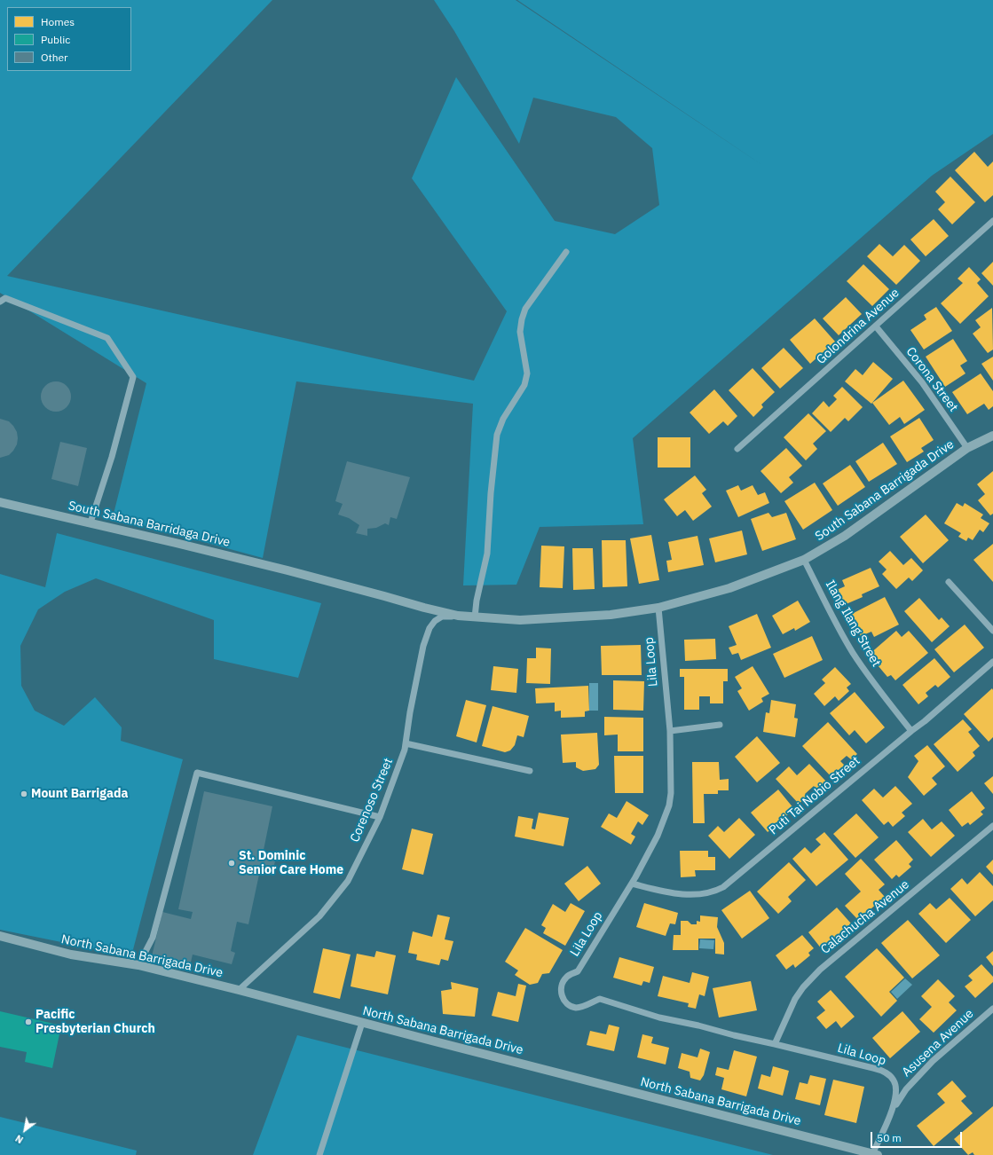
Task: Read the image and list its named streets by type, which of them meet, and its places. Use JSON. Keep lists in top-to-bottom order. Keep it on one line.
{"streets":{"main road":["South Sabana Barrigada Drive","South Sabana Barridaga Drive","North Sabana Barrigada Drive"],"street":["Golondrina Avenue","Corona Street","Ilang Ilang Street","Lila Loop","Puti Tai Nobio Street","Corenoso Street","Calachucha Avenue","Asusena Avenue"]},"crossings":[["Golondrina Avenue","Corona Street"],["Corona Street","South Sabana Barrigada Drive"],["South Sabana Barrigada Drive","South Sabana Barridaga Drive"],["South Sabana Barrigada Drive","Ilang Ilang Street"],["South Sabana Barrigada Drive","Lila Loop"],["South Sabana Barrigada Drive","Corenoso Street"],["Ilang Ilang Street","Puti Tai Nobio Street"],["Lila Loop","Puti Tai Nobio Street"],["Lila Loop","Calachucha Avenue"],["Lila Loop","North Sabana Barrigada Drive"],["Lila Loop","Asusena Avenue"],["Corenoso Street","North Sabana Barrigada Drive"]],"places":["Mount Barrigada","St. Dominic Senior Care Home","Pacific Presbyterian Church"],"legend":["Homes","Public","Other"],"scale_bar":"50 m","north":"bottom left"}
